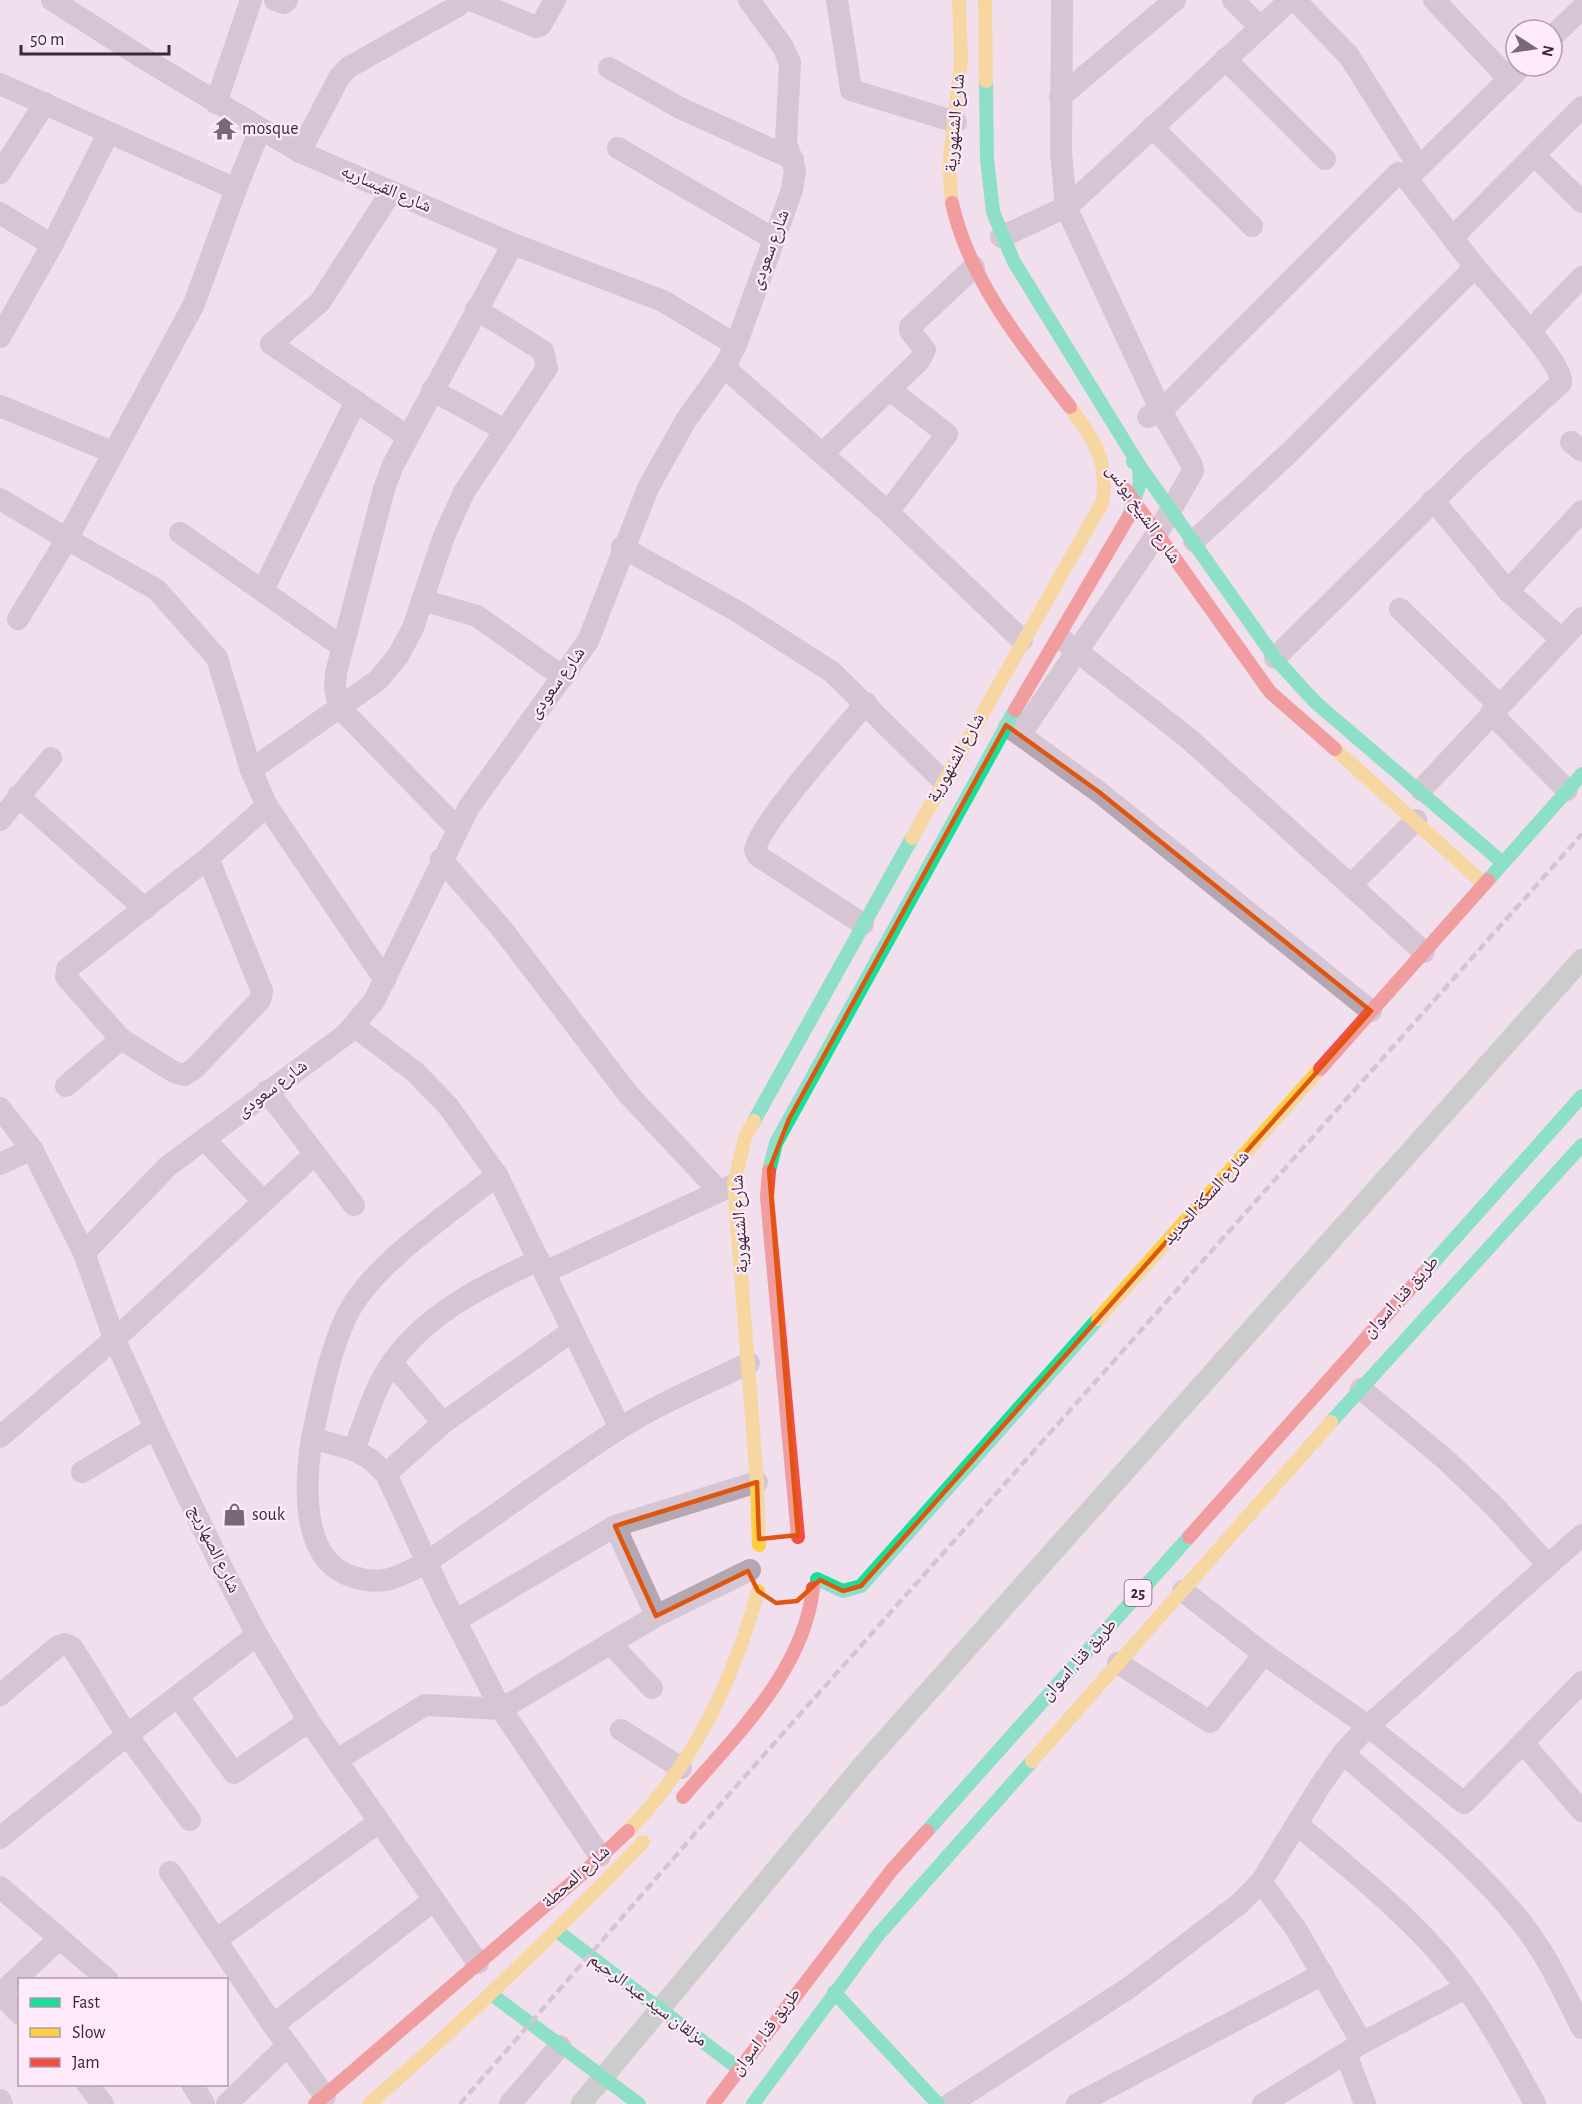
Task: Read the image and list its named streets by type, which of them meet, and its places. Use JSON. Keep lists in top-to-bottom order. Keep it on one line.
{"streets":{"main road":["شارع الشنهورية","شارع الشيخ يونس","شارع السكة الحديد","طريق قنا, اسوان","25","شارع المحطة","مزلقان سيد عبد الرحيم"],"street":["شارع القيساريه","شارع سعودى","شارع الصهاريج"]},"crossings":[["شارع الشنهورية","شارع الشيخ يونس"],["شارع الشنهورية","شارع المحطة"],["شارع القيساريه","شارع سعودى"],["شارع سعودى","شارع الصهاريج"],["شارع الشيخ يونس","شارع السكة الحديد"],["طريق قنا, اسوان","مزلقان سيد عبد الرحيم"],["شارع الصهاريج","شارع المحطة"],["شارع المحطة","مزلقان سيد عبد الرحيم"]],"places":{"temple":["mosque"],"shop":["souk"]},"legend":["Fast","Slow","Jam"],"scale_bar":"50 m","north":"right"}
